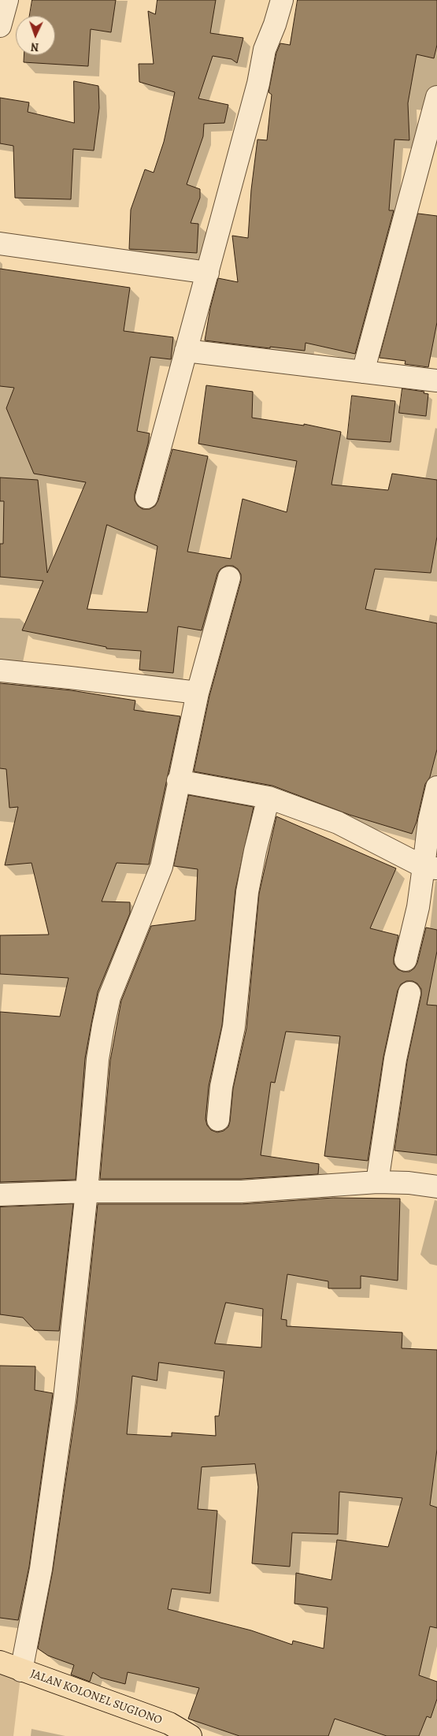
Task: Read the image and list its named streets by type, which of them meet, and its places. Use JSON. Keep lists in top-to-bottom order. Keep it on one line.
{"streets":{"main road":["JALAN KOLONEL SUGIONO"]},"north":"bottom"}
